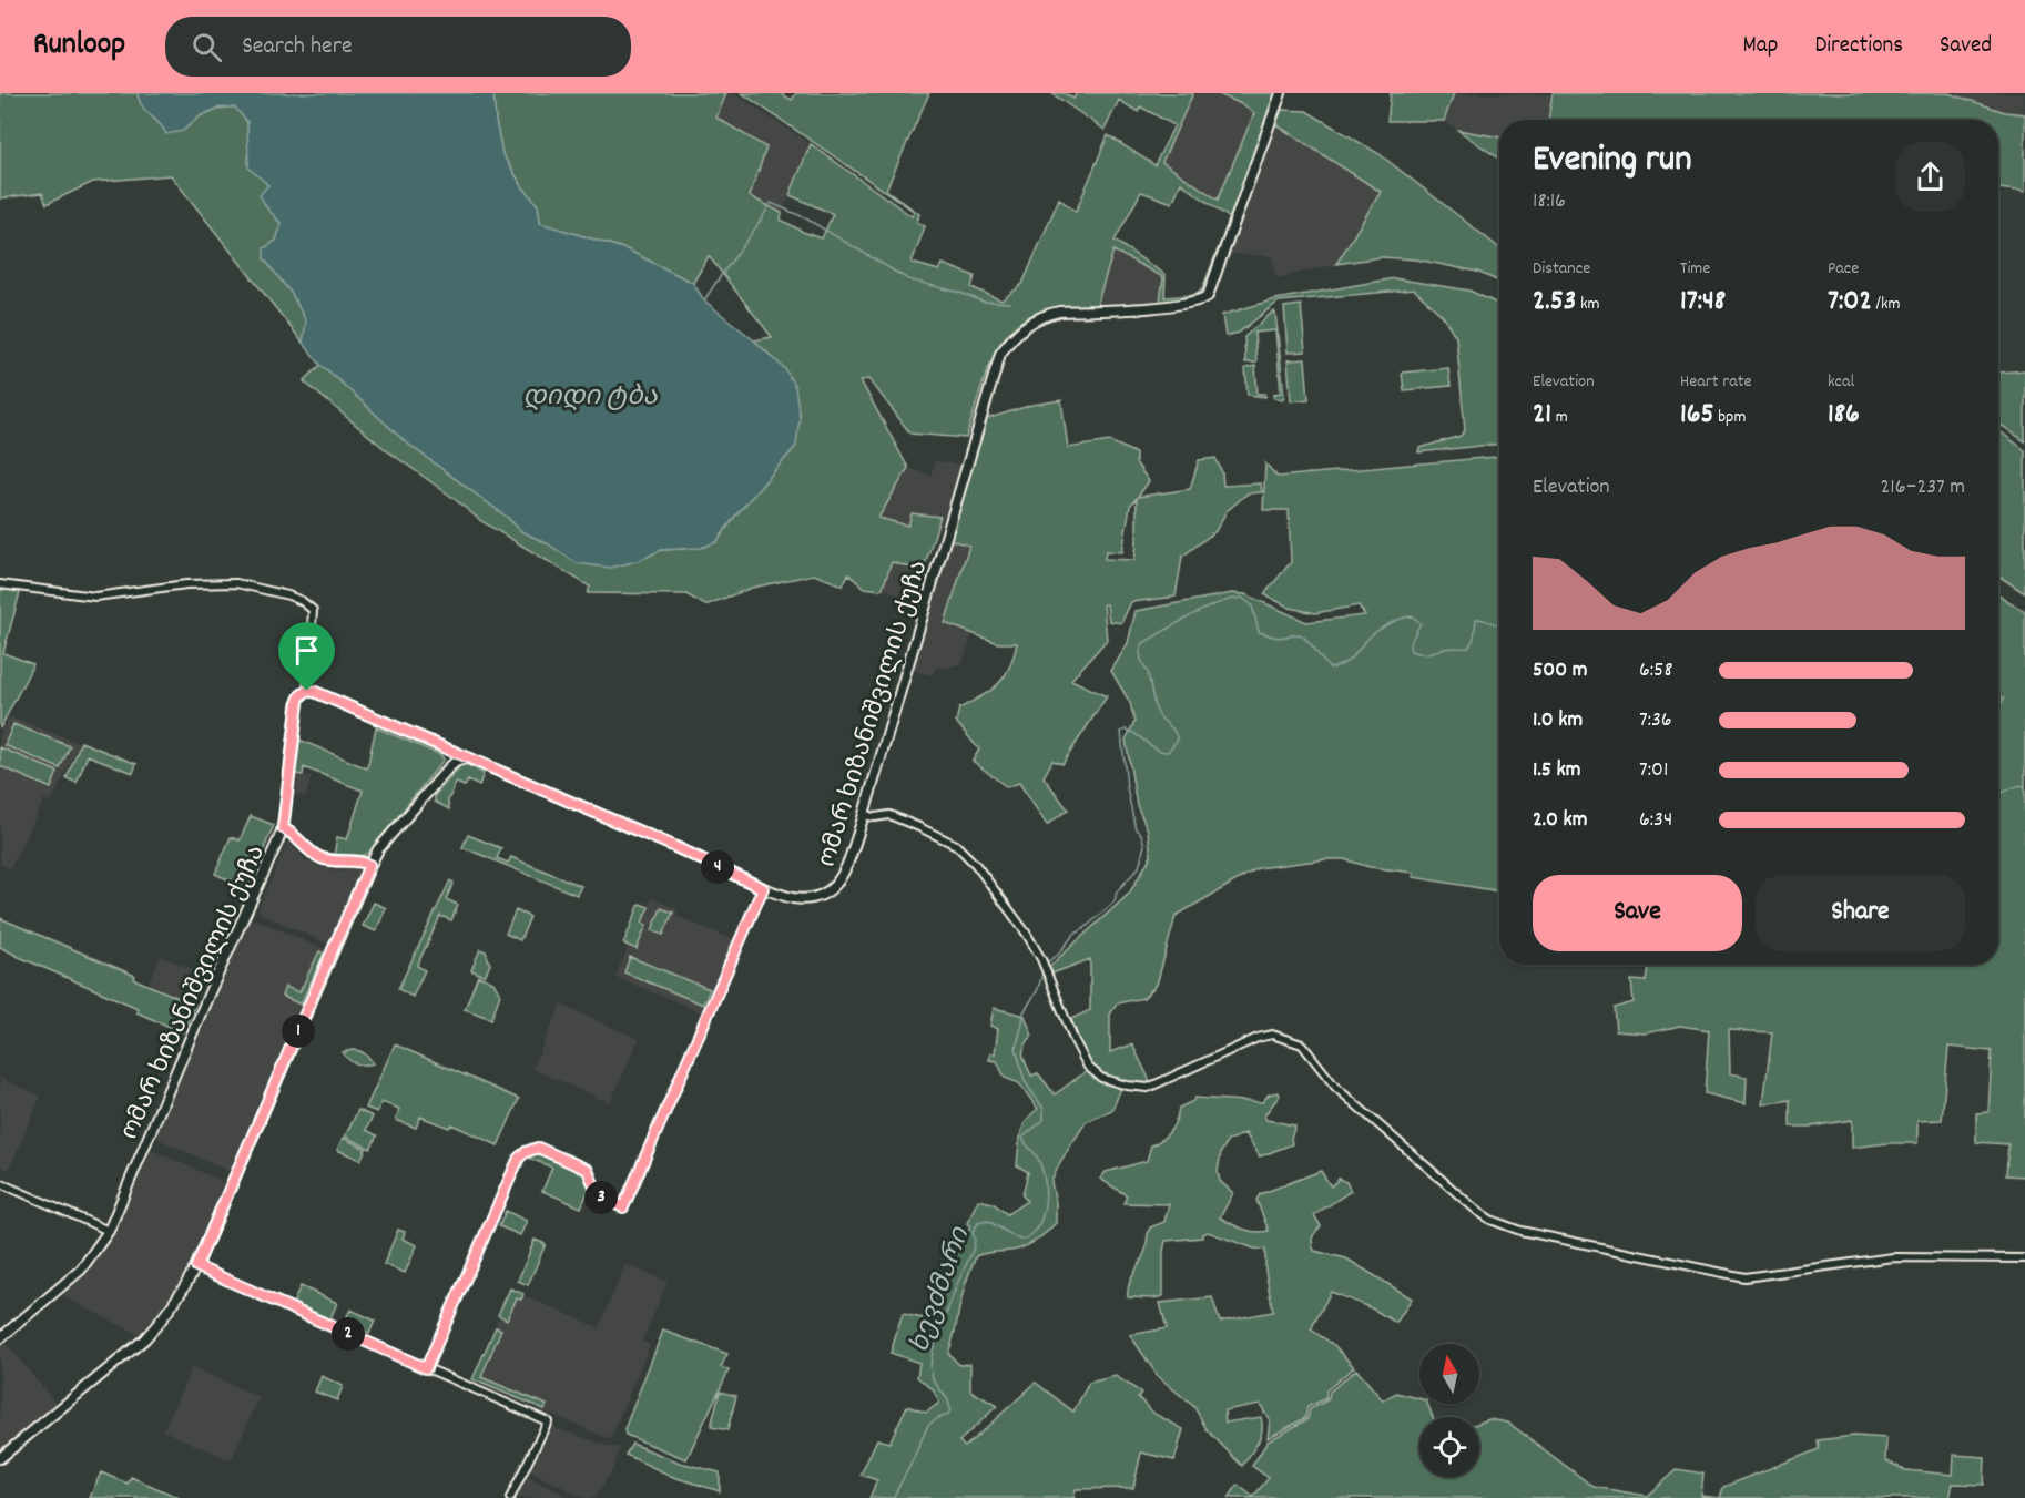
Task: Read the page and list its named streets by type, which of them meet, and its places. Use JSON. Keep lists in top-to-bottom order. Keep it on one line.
{"streets":{"main road":["ომარ ხიზანიშვილის ქუჩა"]},"water":["დიდი ტბა","ხევძმარი"],"north":"top","page":{"header":"Runloop","search":"Search here","nav":["Map","Directions","Saved"],"heading":["Evening run","18:16"],"stats":[["Distance","2.53 km"],["Time","17:48"],["Pace","7:02 /km"],["Elevation","21 m"],["Heart rate","165 bpm"],["kcal","186"]],"chart":["Elevation","216–237 m"],"list":[{"name":"500 m","note":"6:58"},{"name":"1.0 km","note":"7:36"},{"name":"1.5 km","note":"7:01"},{"name":"2.0 km","note":"6:34"}],"pins":["4","1","3","2"],"buttons":["Save","Share"]}}
